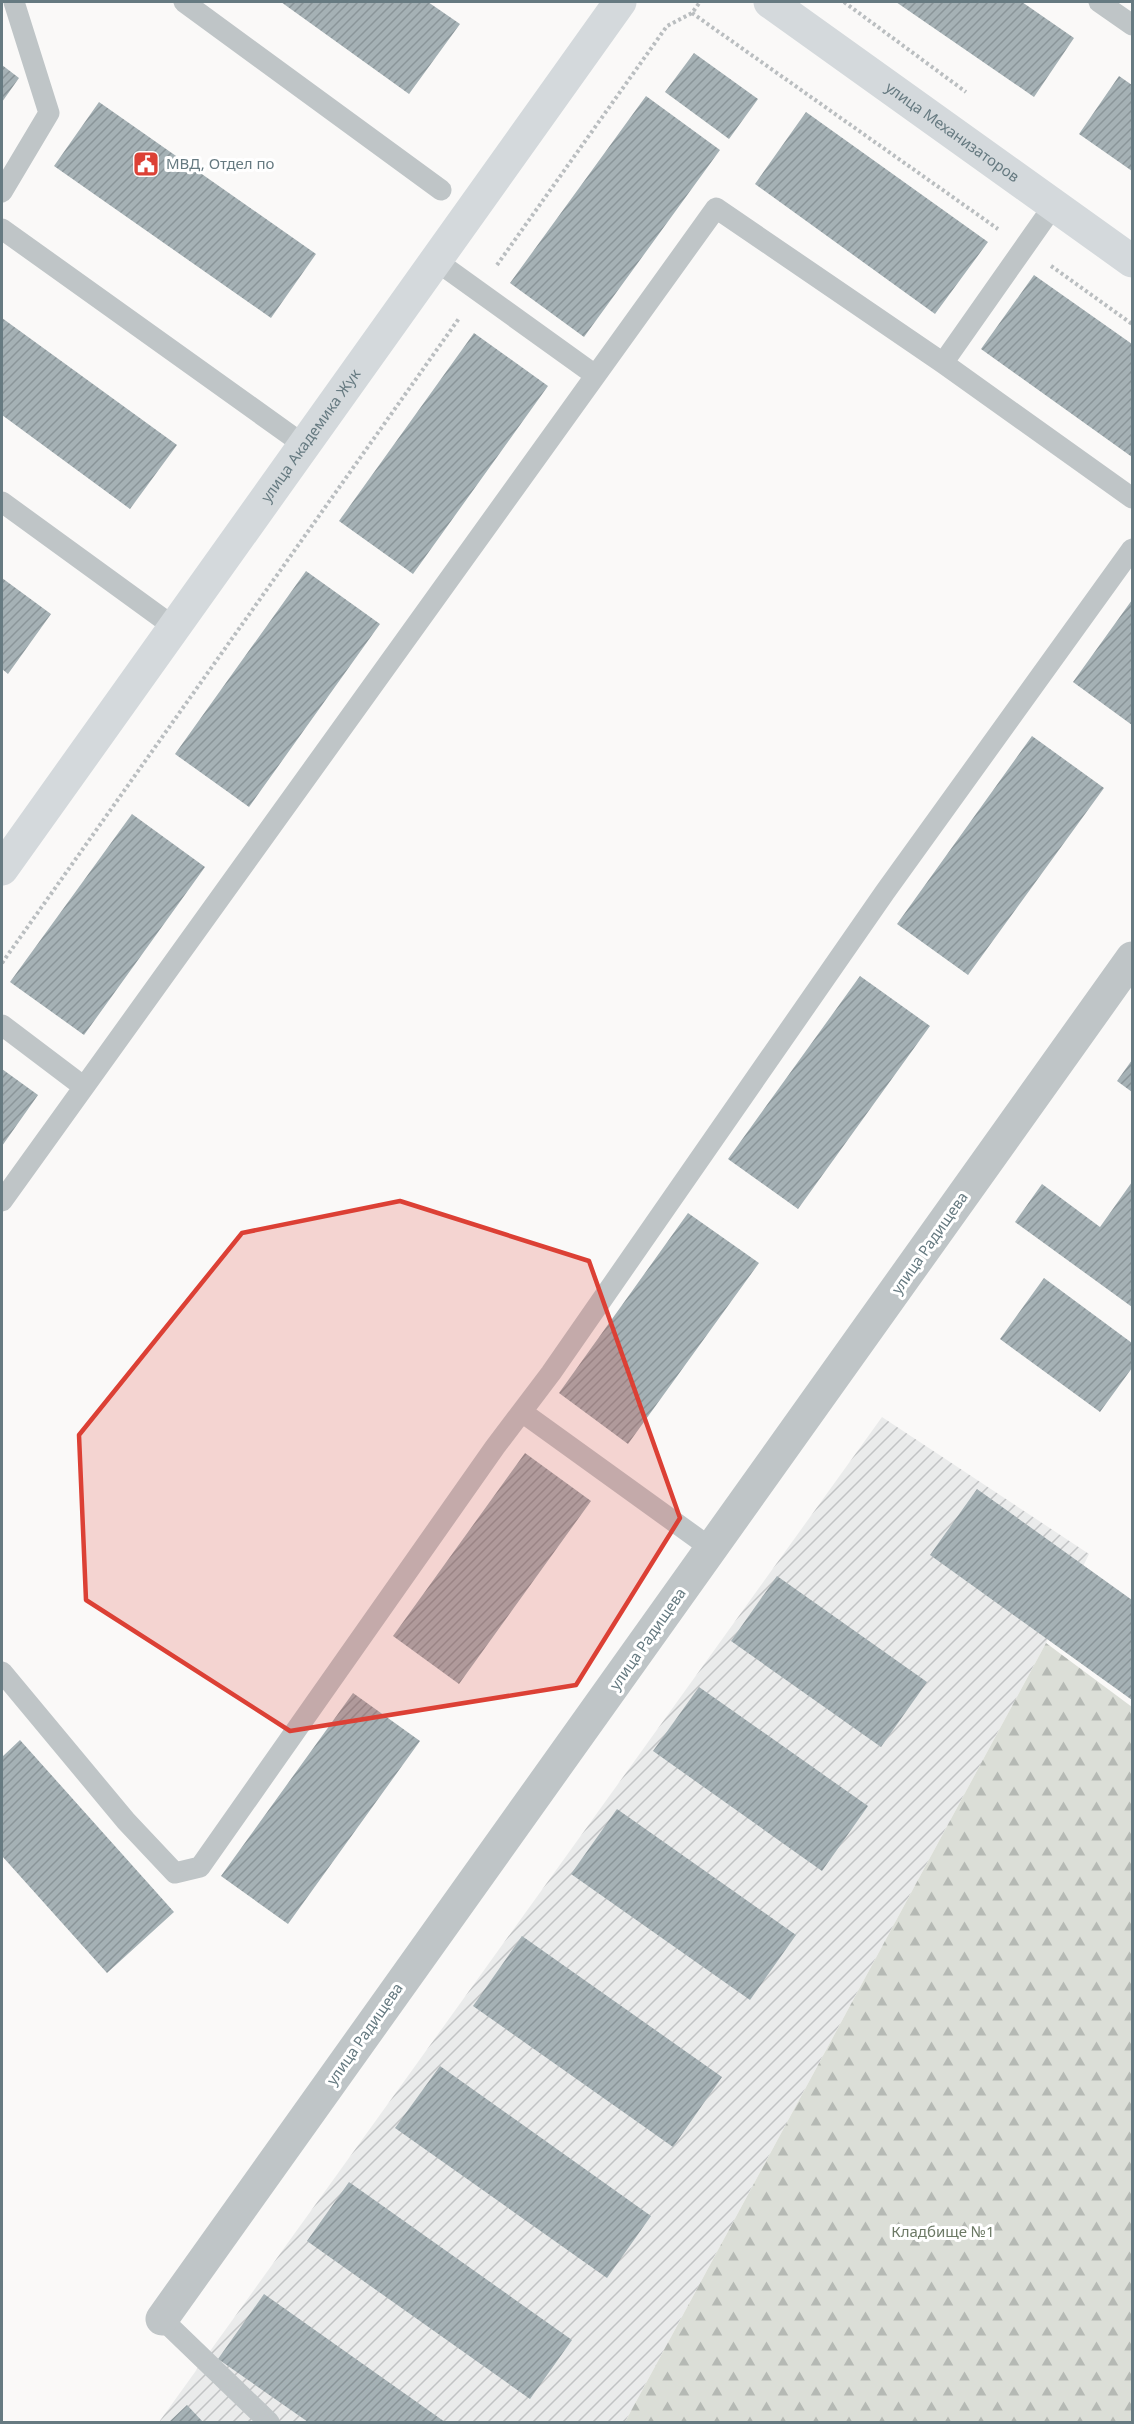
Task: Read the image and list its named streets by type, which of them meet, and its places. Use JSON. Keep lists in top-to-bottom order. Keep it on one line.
{"streets":{"street":["улица Механизаторов","улица Академика Жук","улица Радищева"]},"parks":["Кладбище №1"],"places":{"public building":["МВД, Отдел по"]}}
